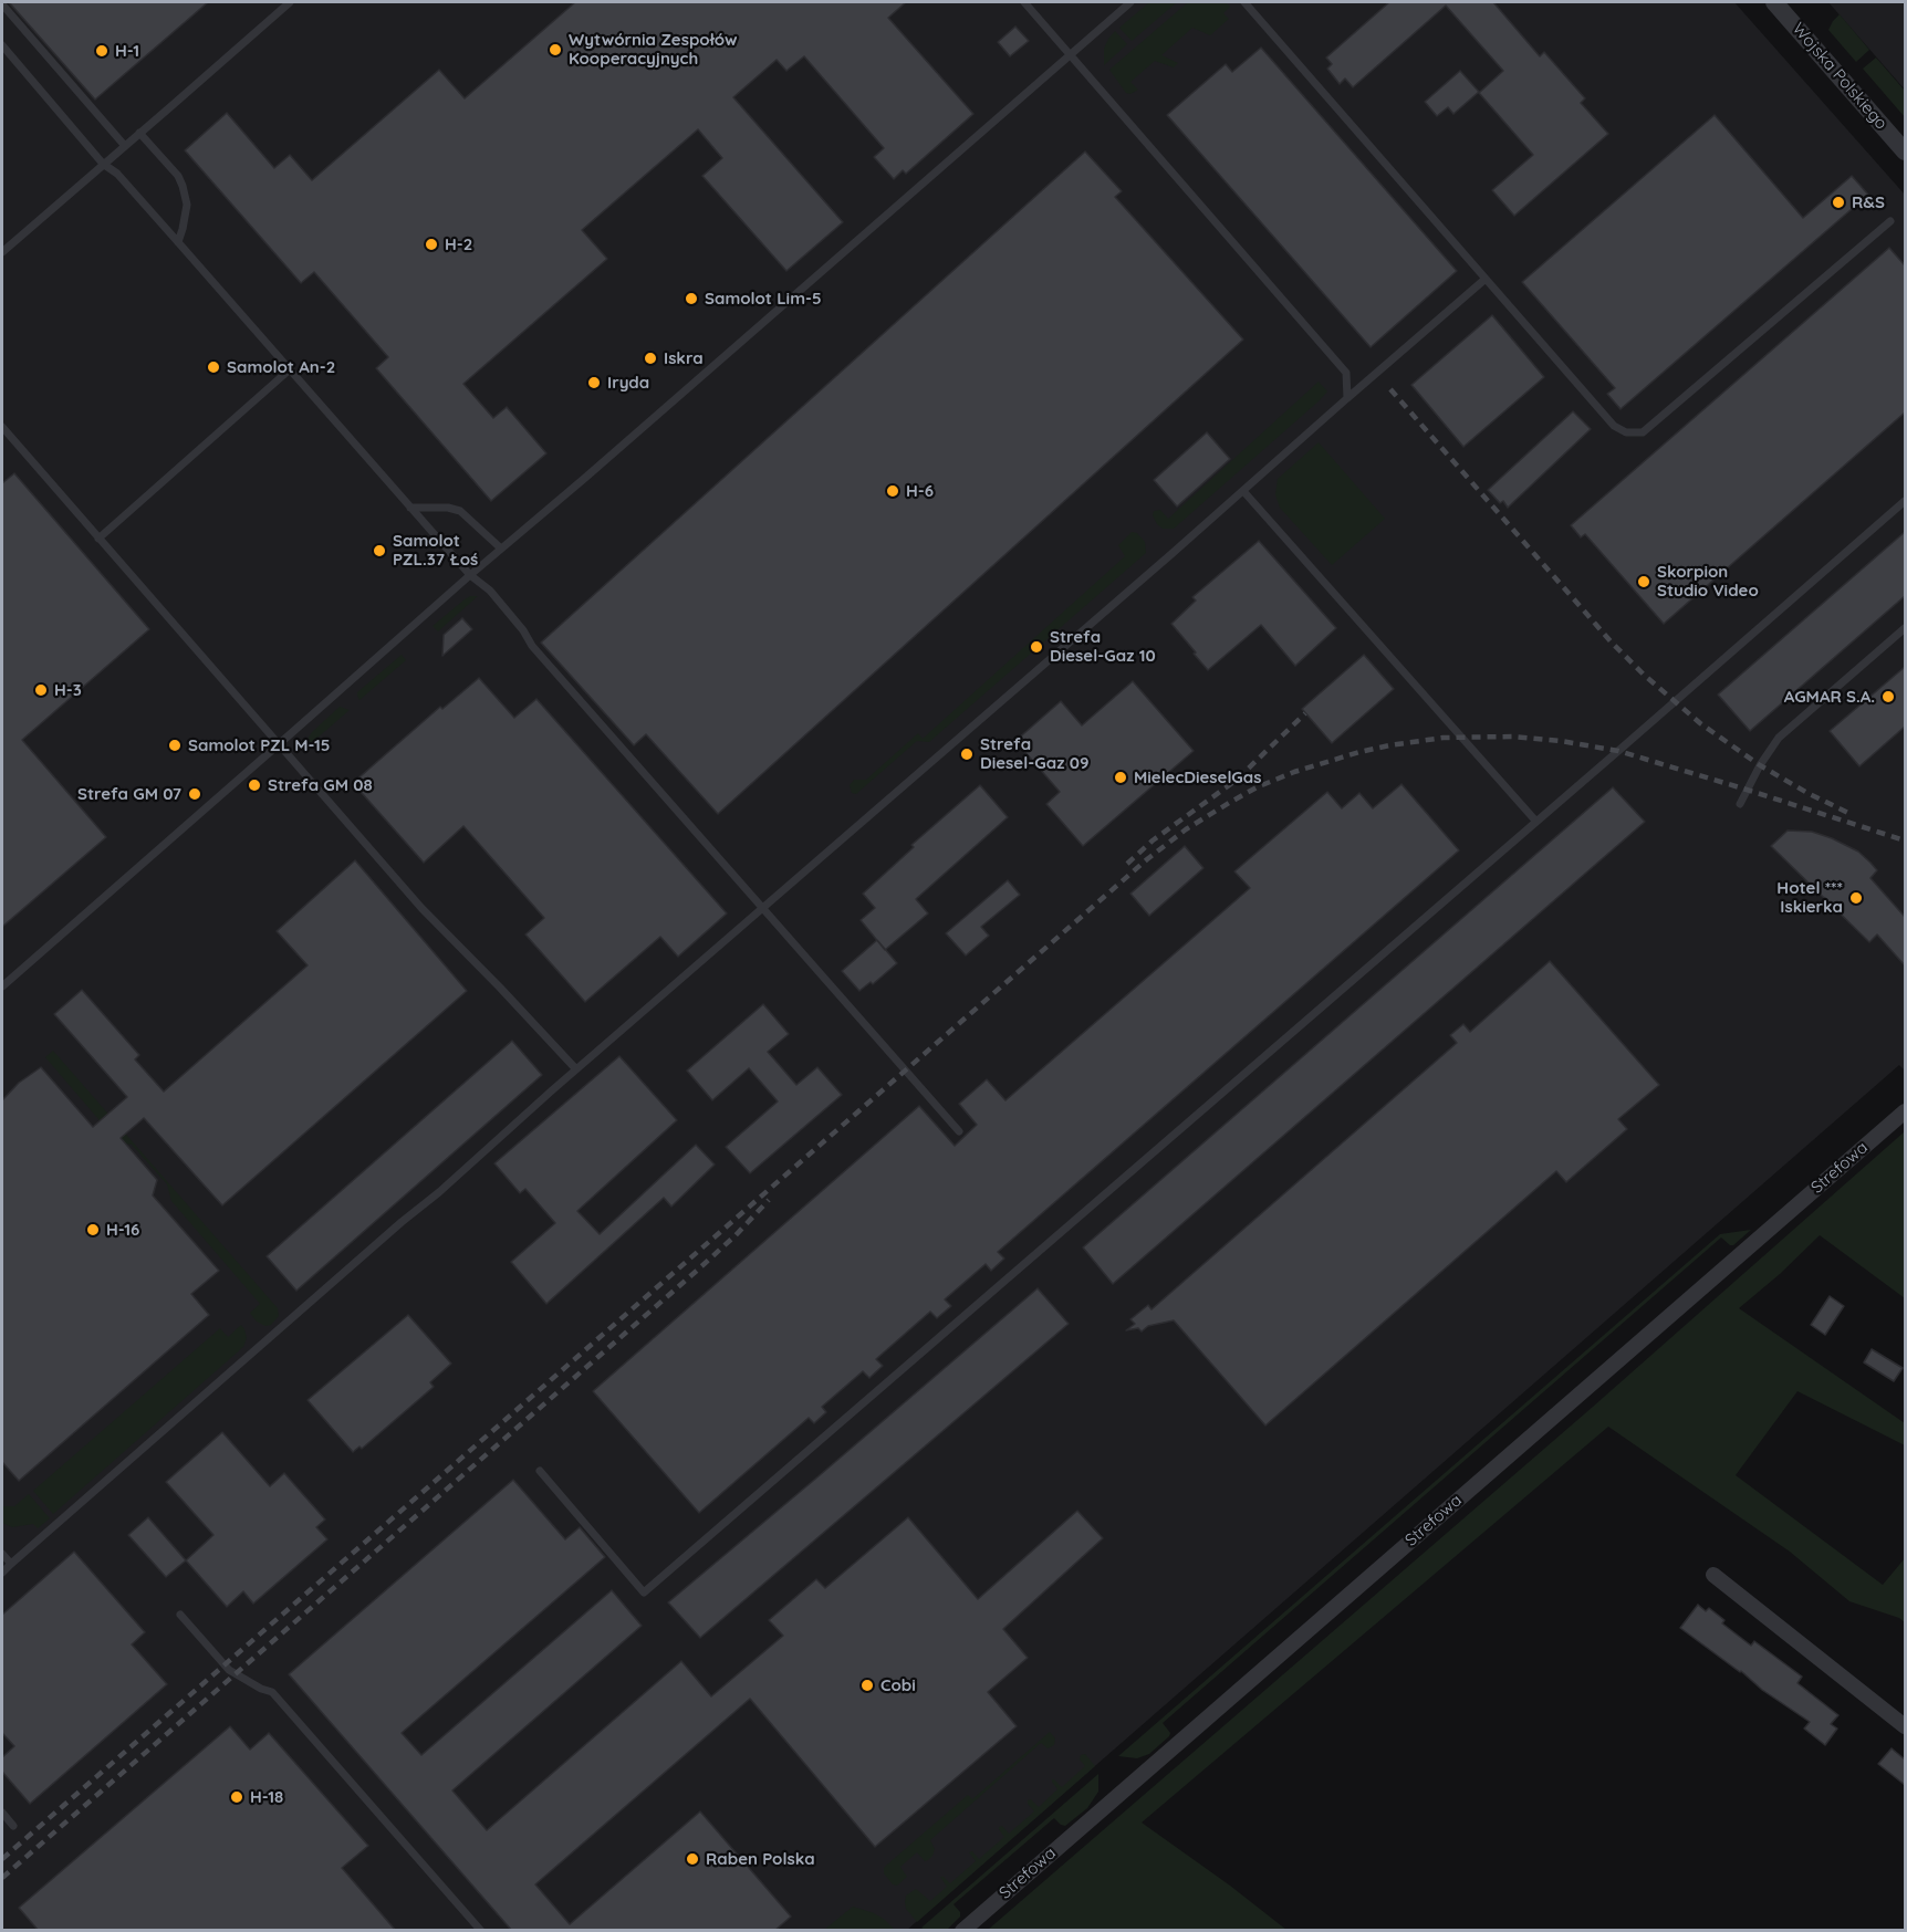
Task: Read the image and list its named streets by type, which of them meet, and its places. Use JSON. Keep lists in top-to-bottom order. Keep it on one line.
{"streets":{"street":["Wojska Polskiego","Strefowa"]},"places":["Wytwórnia Zespołów Kooperacyjnych","H-1","R&S","H-2","Samolot Lim-5","Iskra","Samolot An-2","Iryda","H-6","Samolot PZL.37 Łoś","Skorpion Studio Video","Strefa Diesel-Gaz 10","H-3","AGMAR S.A.","Samolot PZL M-15","Strefa Diesel-Gaz 09","MielecDieselGas","Strefa GM 08","Strefa GM 07","Hotel *** Iskierka","H-16","Cobi","H-18","Raben Polska"]}
